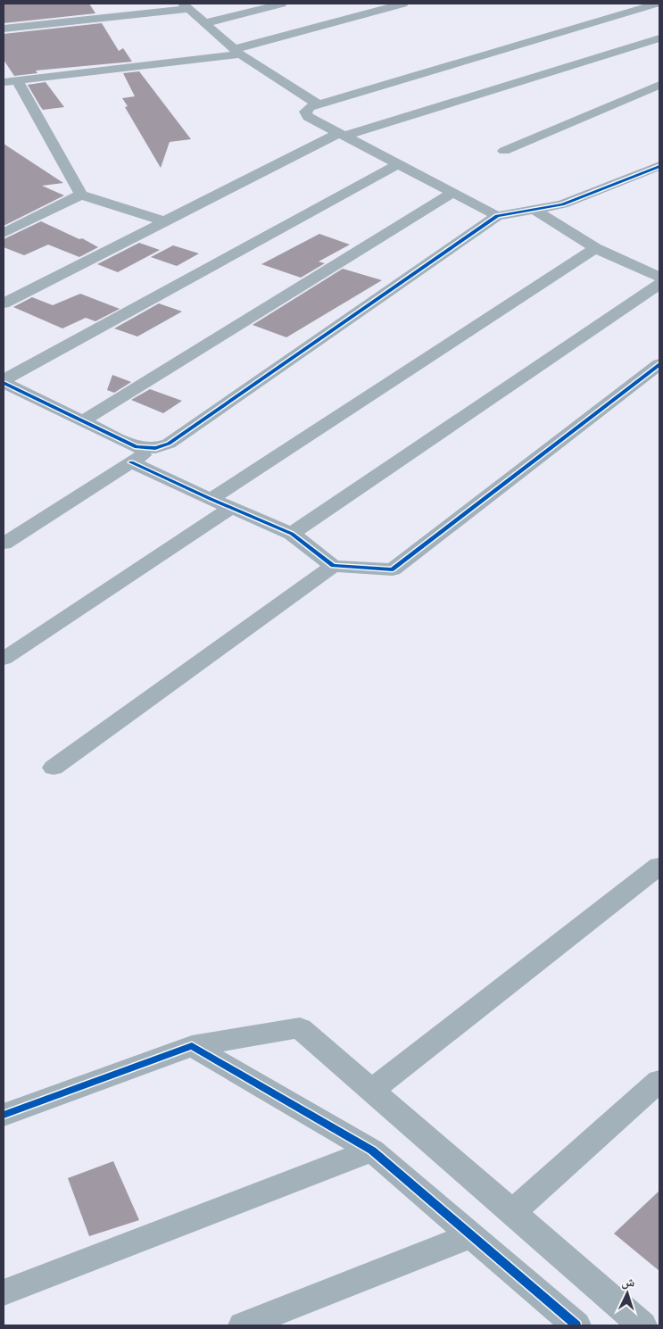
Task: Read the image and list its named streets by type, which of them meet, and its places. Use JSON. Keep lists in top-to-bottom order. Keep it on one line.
{"north":"top"}
